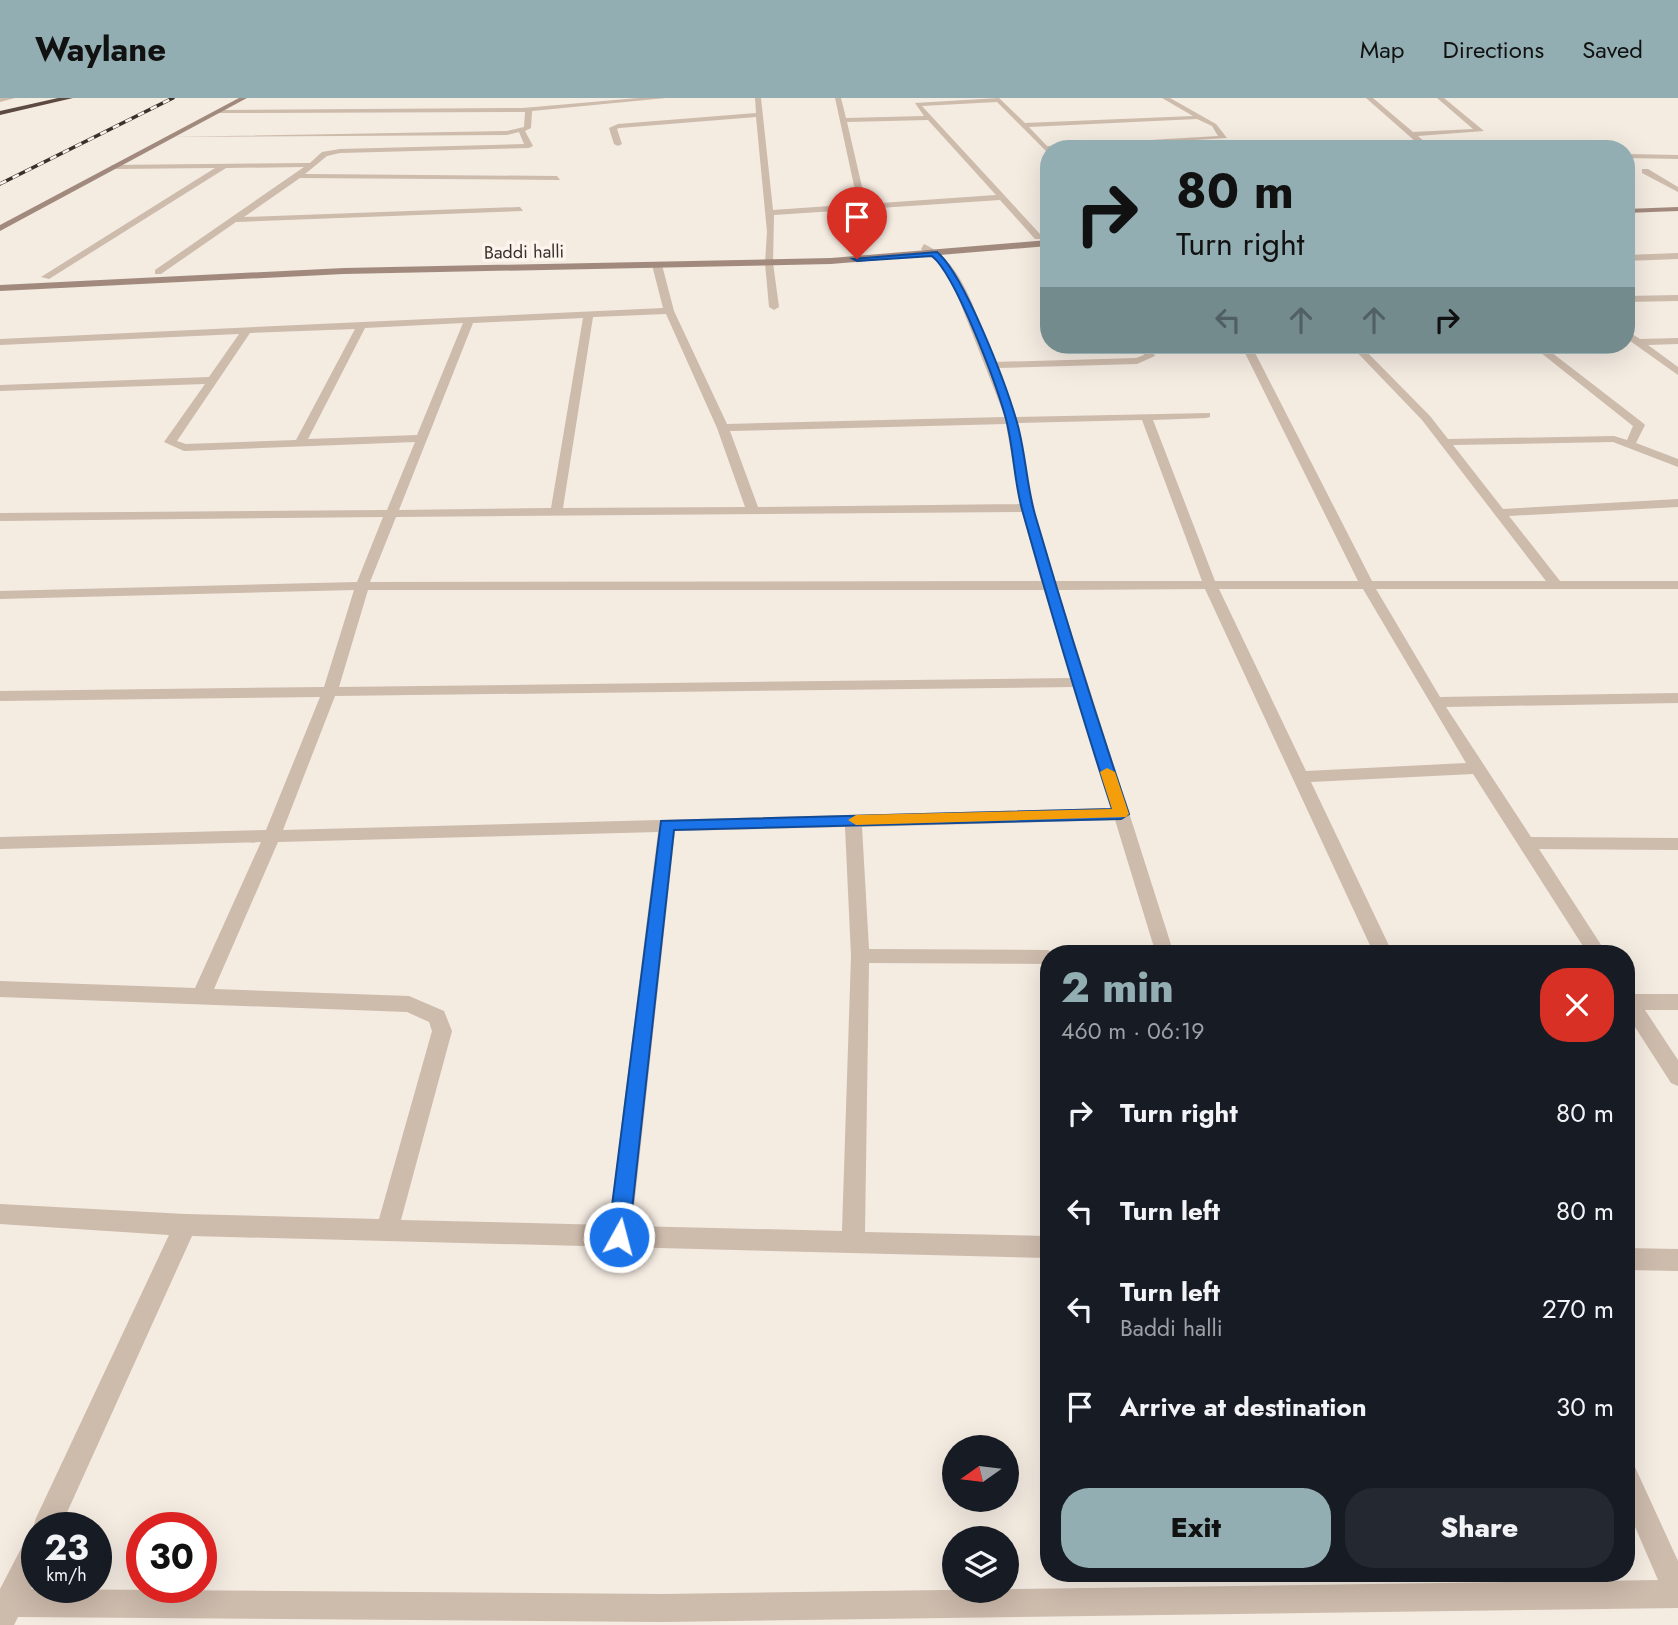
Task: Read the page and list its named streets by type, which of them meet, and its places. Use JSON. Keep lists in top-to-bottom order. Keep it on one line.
{"streets":{"street":["Baddi halli"]},"north":"left","page":{"header":"Waylane","nav":["Map","Directions","Saved"],"turn":["80 m","Turn right"],"heading":["2 min","460 m · 06:19"],"list":[{"name":"Turn right","value":"80 m"},{"name":"Turn left","value":"80 m"},{"name":"Turn left","note":"Baddi halli","value":"270 m"},{"name":"Arrive at destination","value":"30 m"}],"buttons":["Exit","Share"],"speed":"23 km/h","limit":"30"}}
